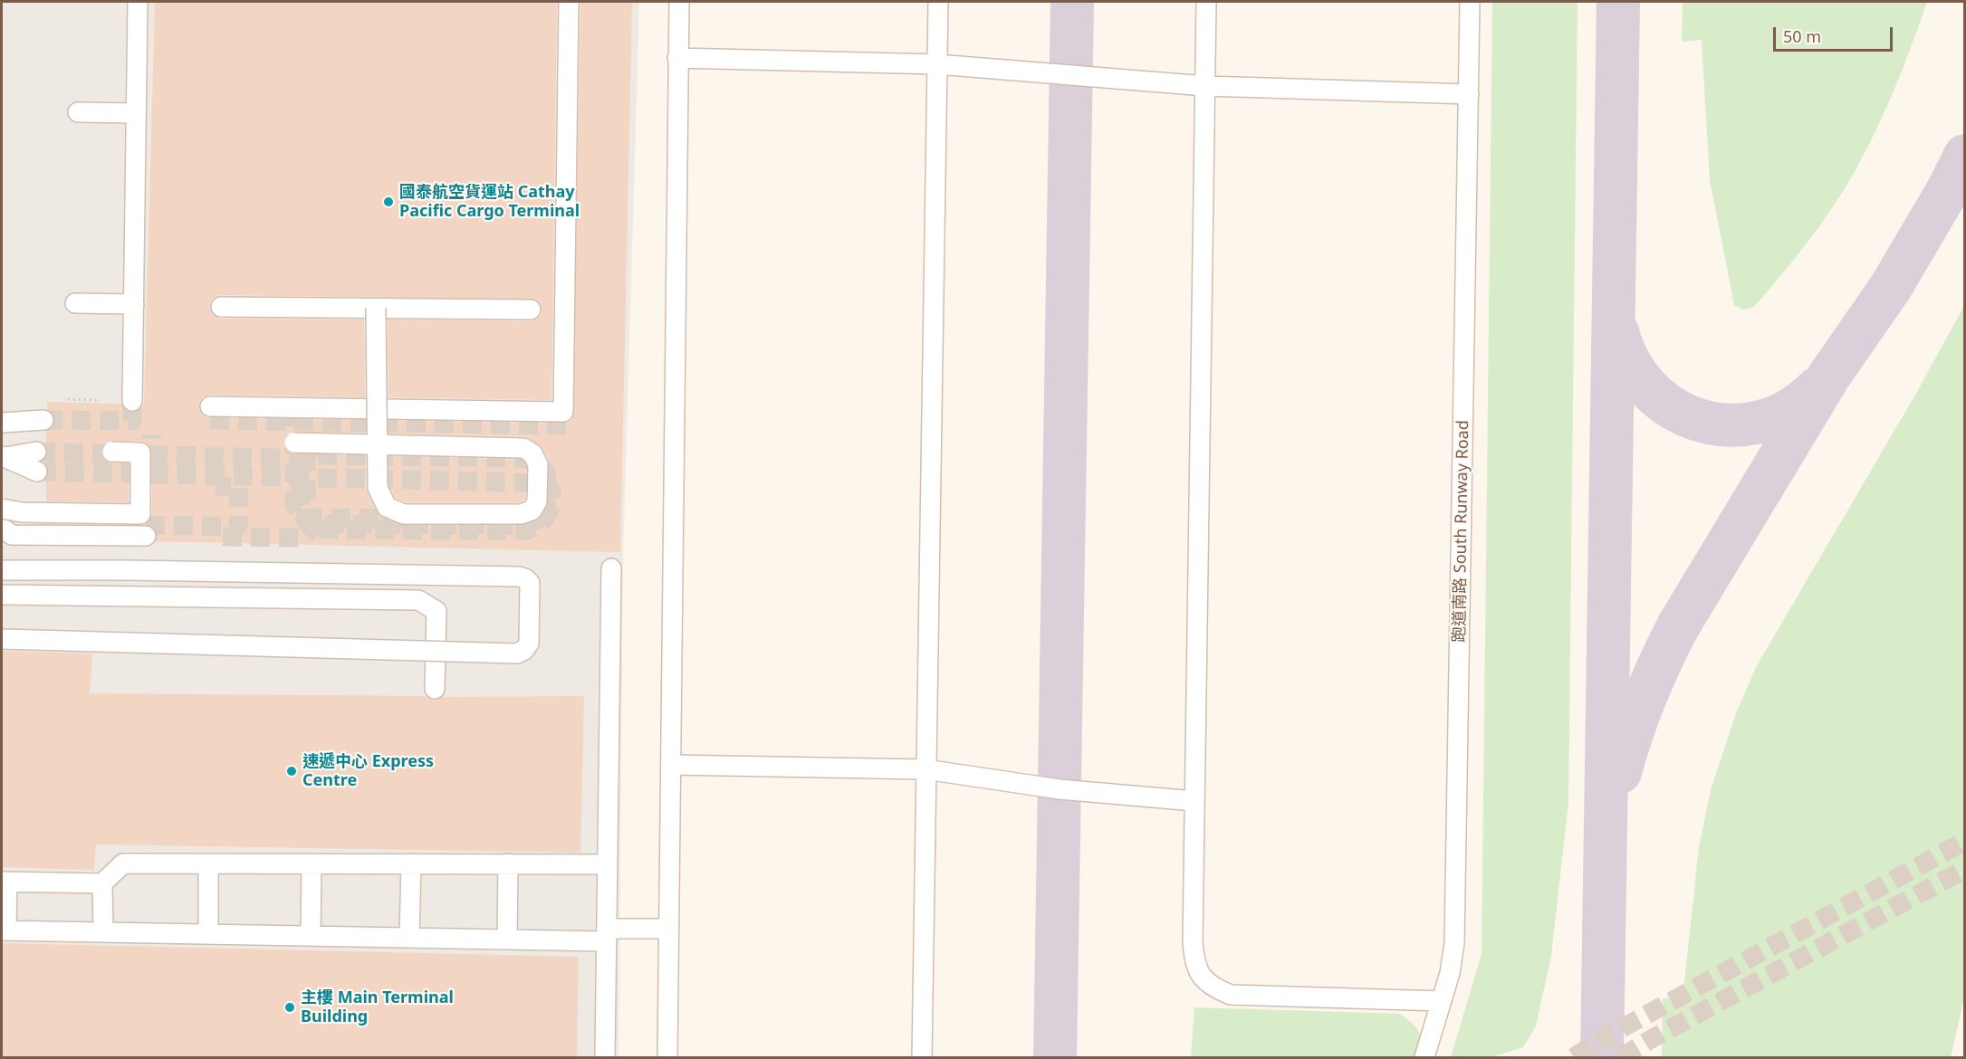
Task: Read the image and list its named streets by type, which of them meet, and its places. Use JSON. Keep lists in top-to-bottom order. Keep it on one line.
{"streets":{"lane":["跑道南路 South Runway Road"]},"places":["國泰航空貨運站 Cathay Pacific Cargo Terminal","速遞中心 Express Centre","主樓 Main Terminal Building"],"scale_bar":"50 m"}
